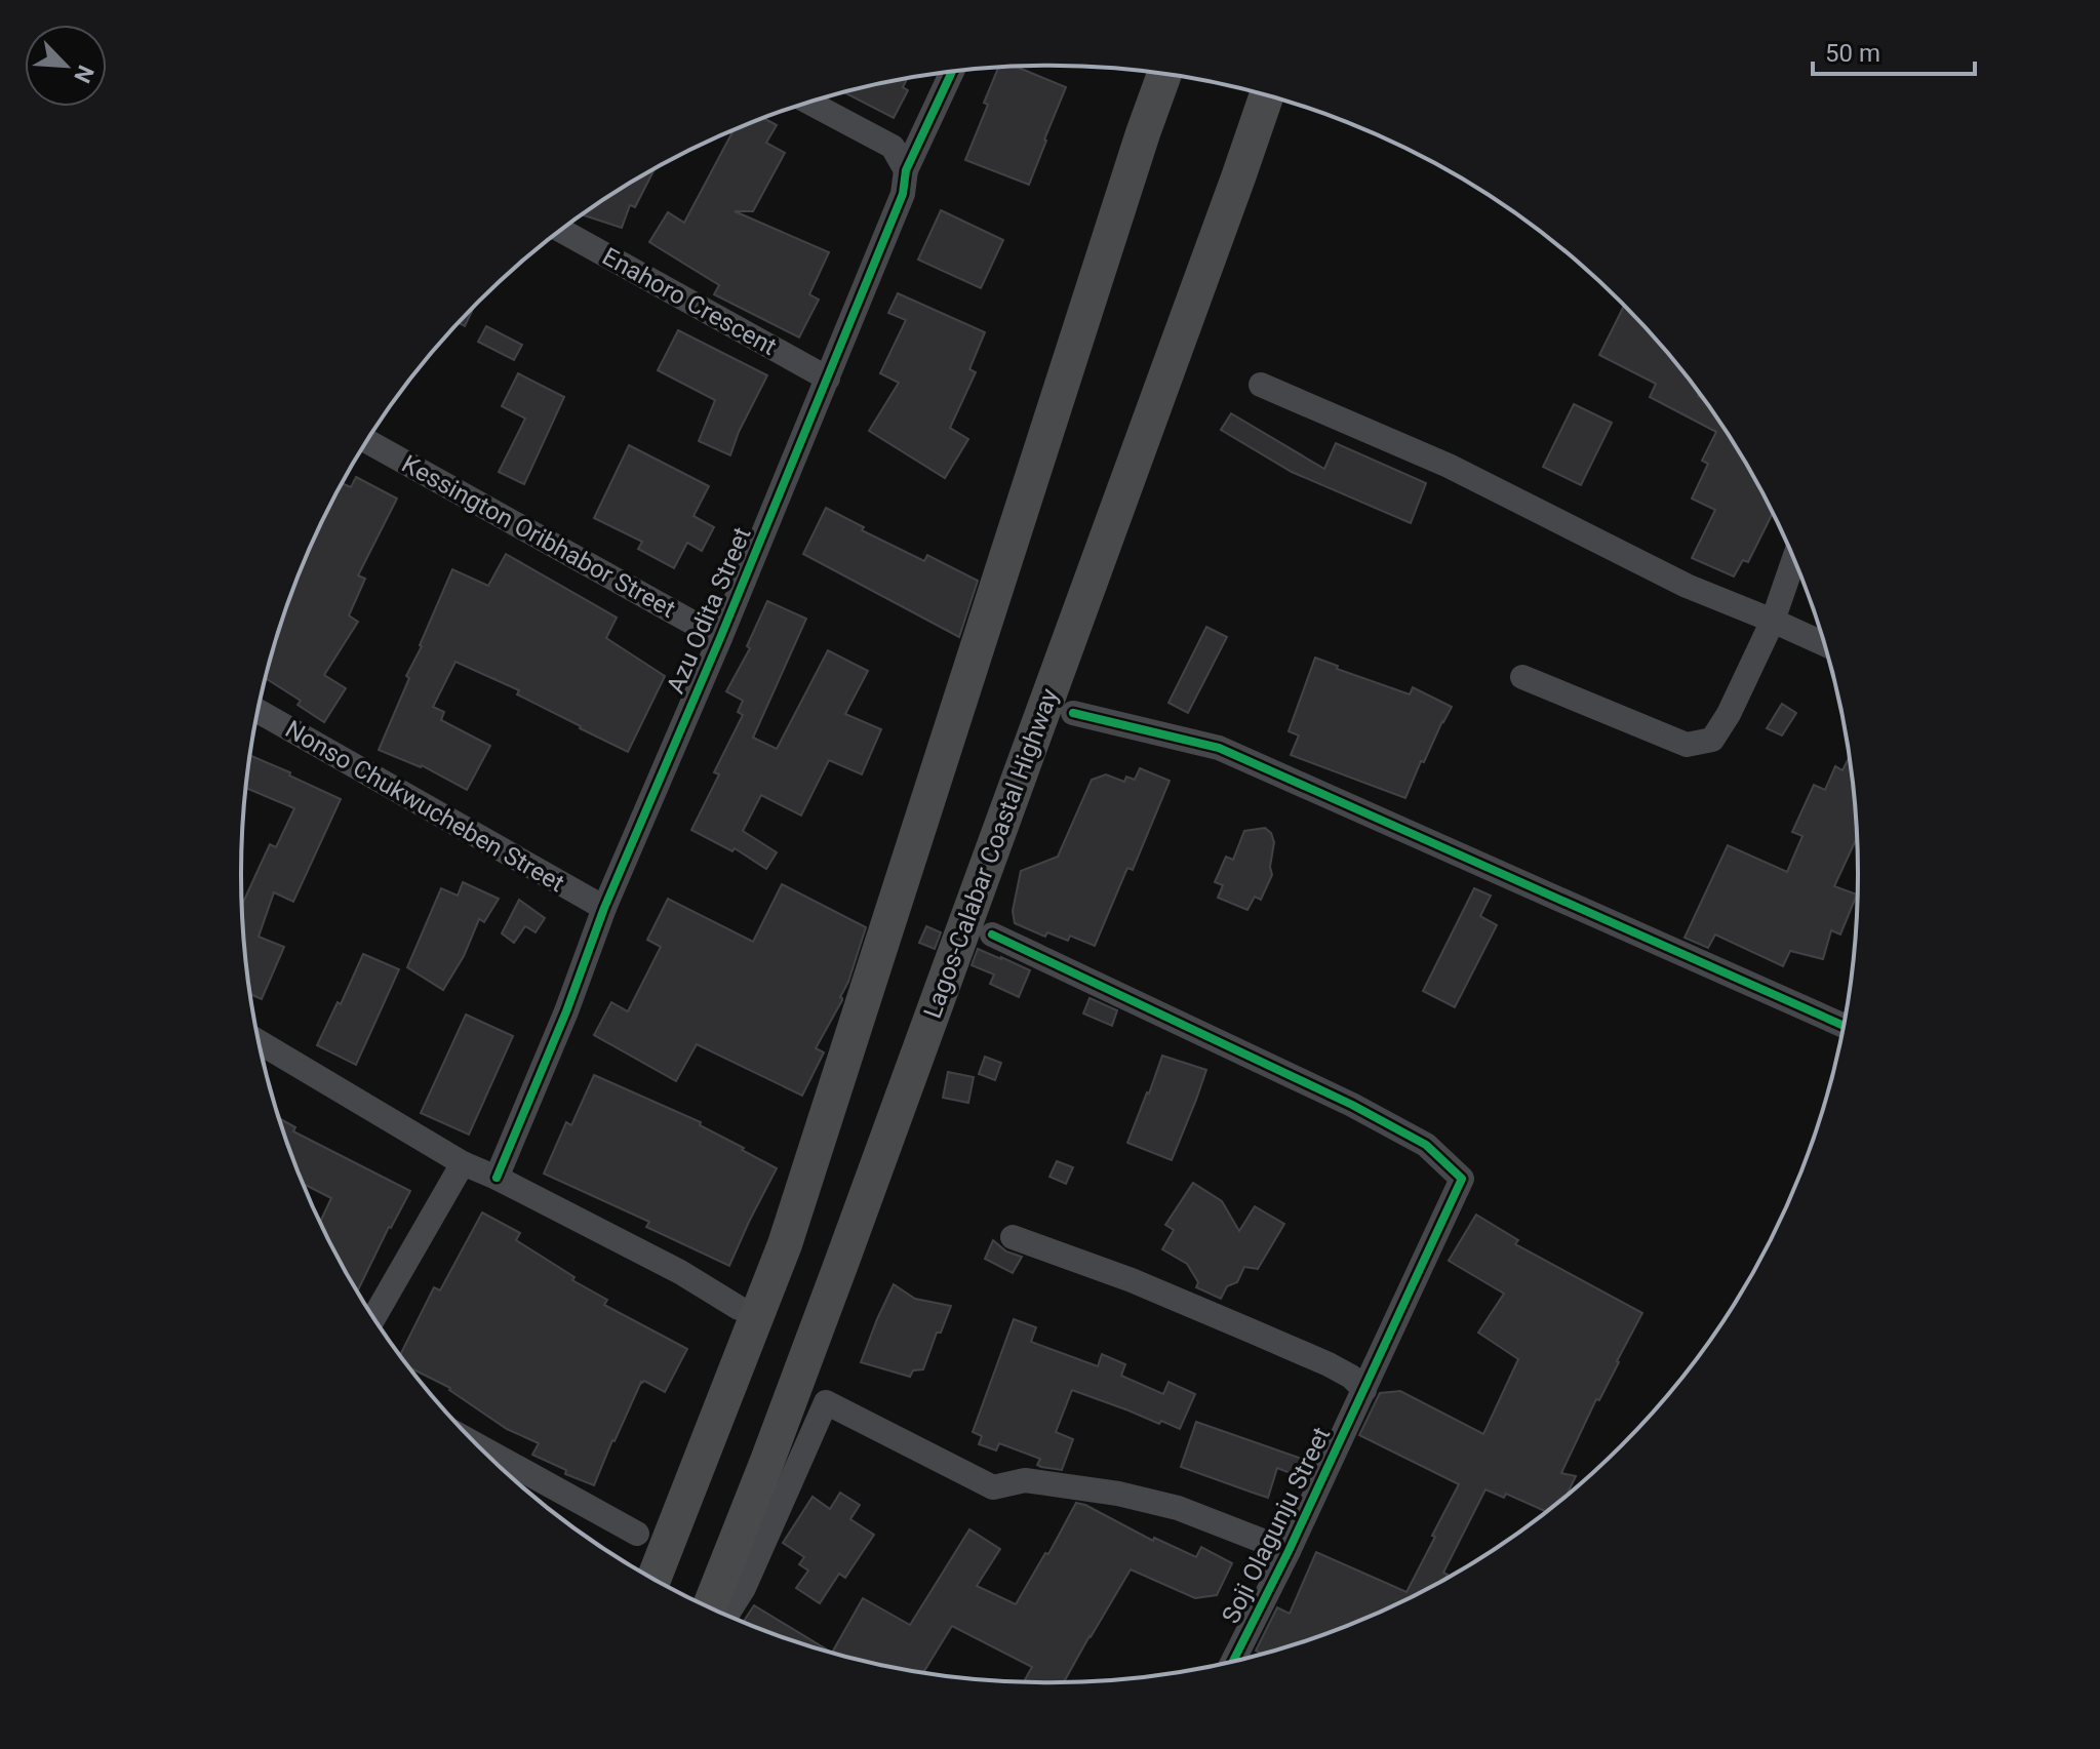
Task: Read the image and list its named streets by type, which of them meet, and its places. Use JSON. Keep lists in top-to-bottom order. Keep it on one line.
{"streets":{"highway":["Lagos-Calabar Coastal Highway"],"street":["Enahoro Crescent","Kessington Oribhabor Street","Azu Odita Street","Nonso Chukwucheben Street","Soji Olagunju Street"]},"crossings":[["Enahoro Crescent","Azu Odita Street"],["Kessington Oribhabor Street","Azu Odita Street"],["Azu Odita Street","Nonso Chukwucheben Street"]],"scale_bar":"50 m","north":"bottom right"}
